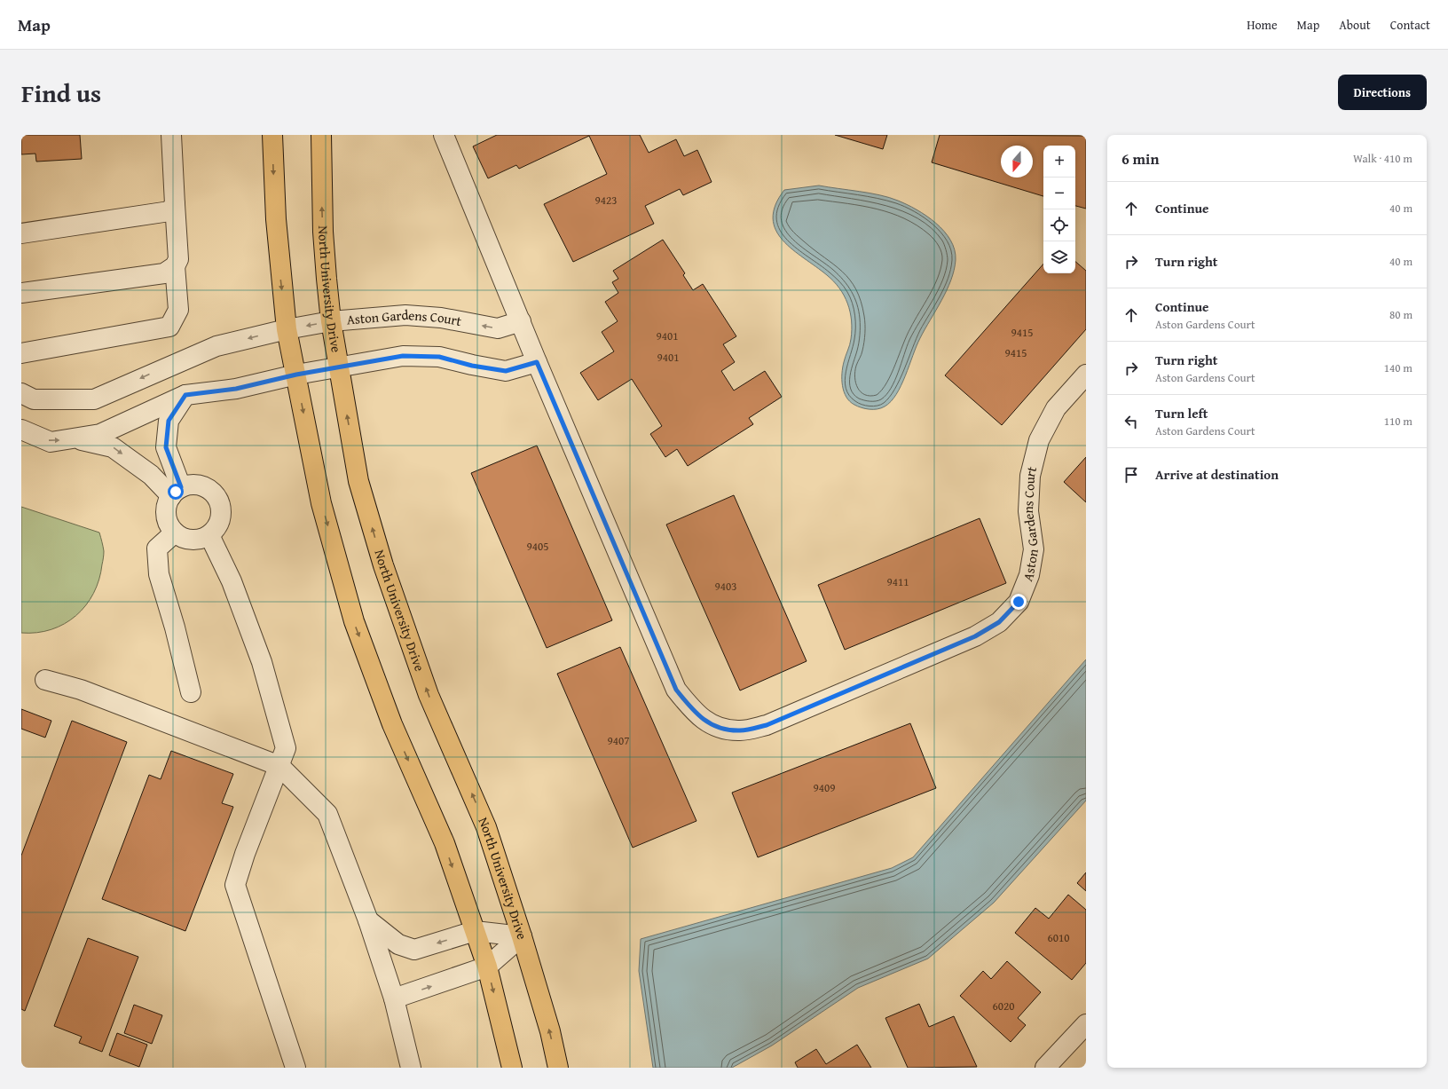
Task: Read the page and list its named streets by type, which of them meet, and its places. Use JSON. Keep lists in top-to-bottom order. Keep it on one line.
{"streets":{"main road":["North University Drive"],"street":["Aston Gardens Court"]},"crossings":[["North University Drive","Aston Gardens Court"]],"house_numbers":["9423","9415","9401","9415","9401","9405","9411","9403","9407","9409","6010","6020"],"north":"bottom","page":{"header":"Map","nav":["Home","Map","About","Contact"],"title":"Find us","buttons":"Directions","heading":["6 min","Walk · 410 m"],"map_buttons":["+","−"],"list":[["Continue","40 m"],["Turn right","40 m"],["Continue","Aston Gardens Court","80 m"],["Turn right","Aston Gardens Court","140 m"],["Turn left","Aston Gardens Court","110 m"],"Arrive at destination"]}}
